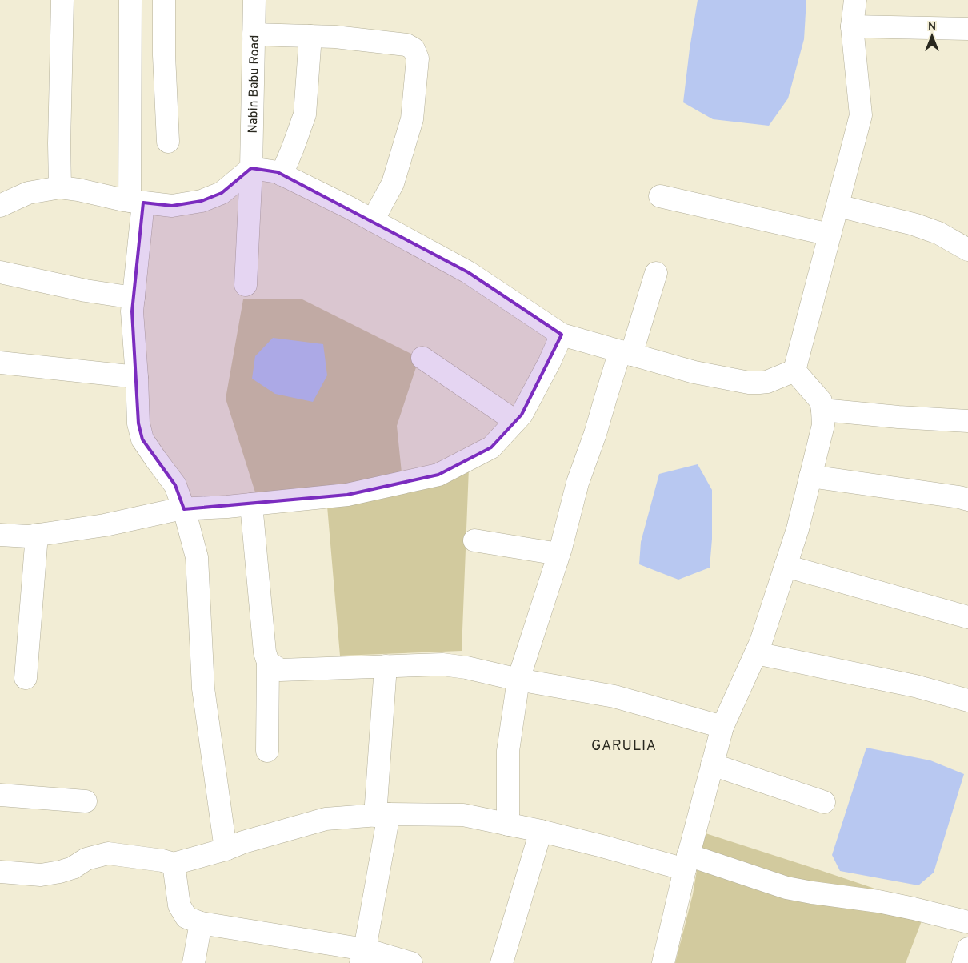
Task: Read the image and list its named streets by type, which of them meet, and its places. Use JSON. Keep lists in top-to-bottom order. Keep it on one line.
{"streets":{"street":["Nabin Babu Road"]},"districts":["GARULIA"],"north":"top"}
